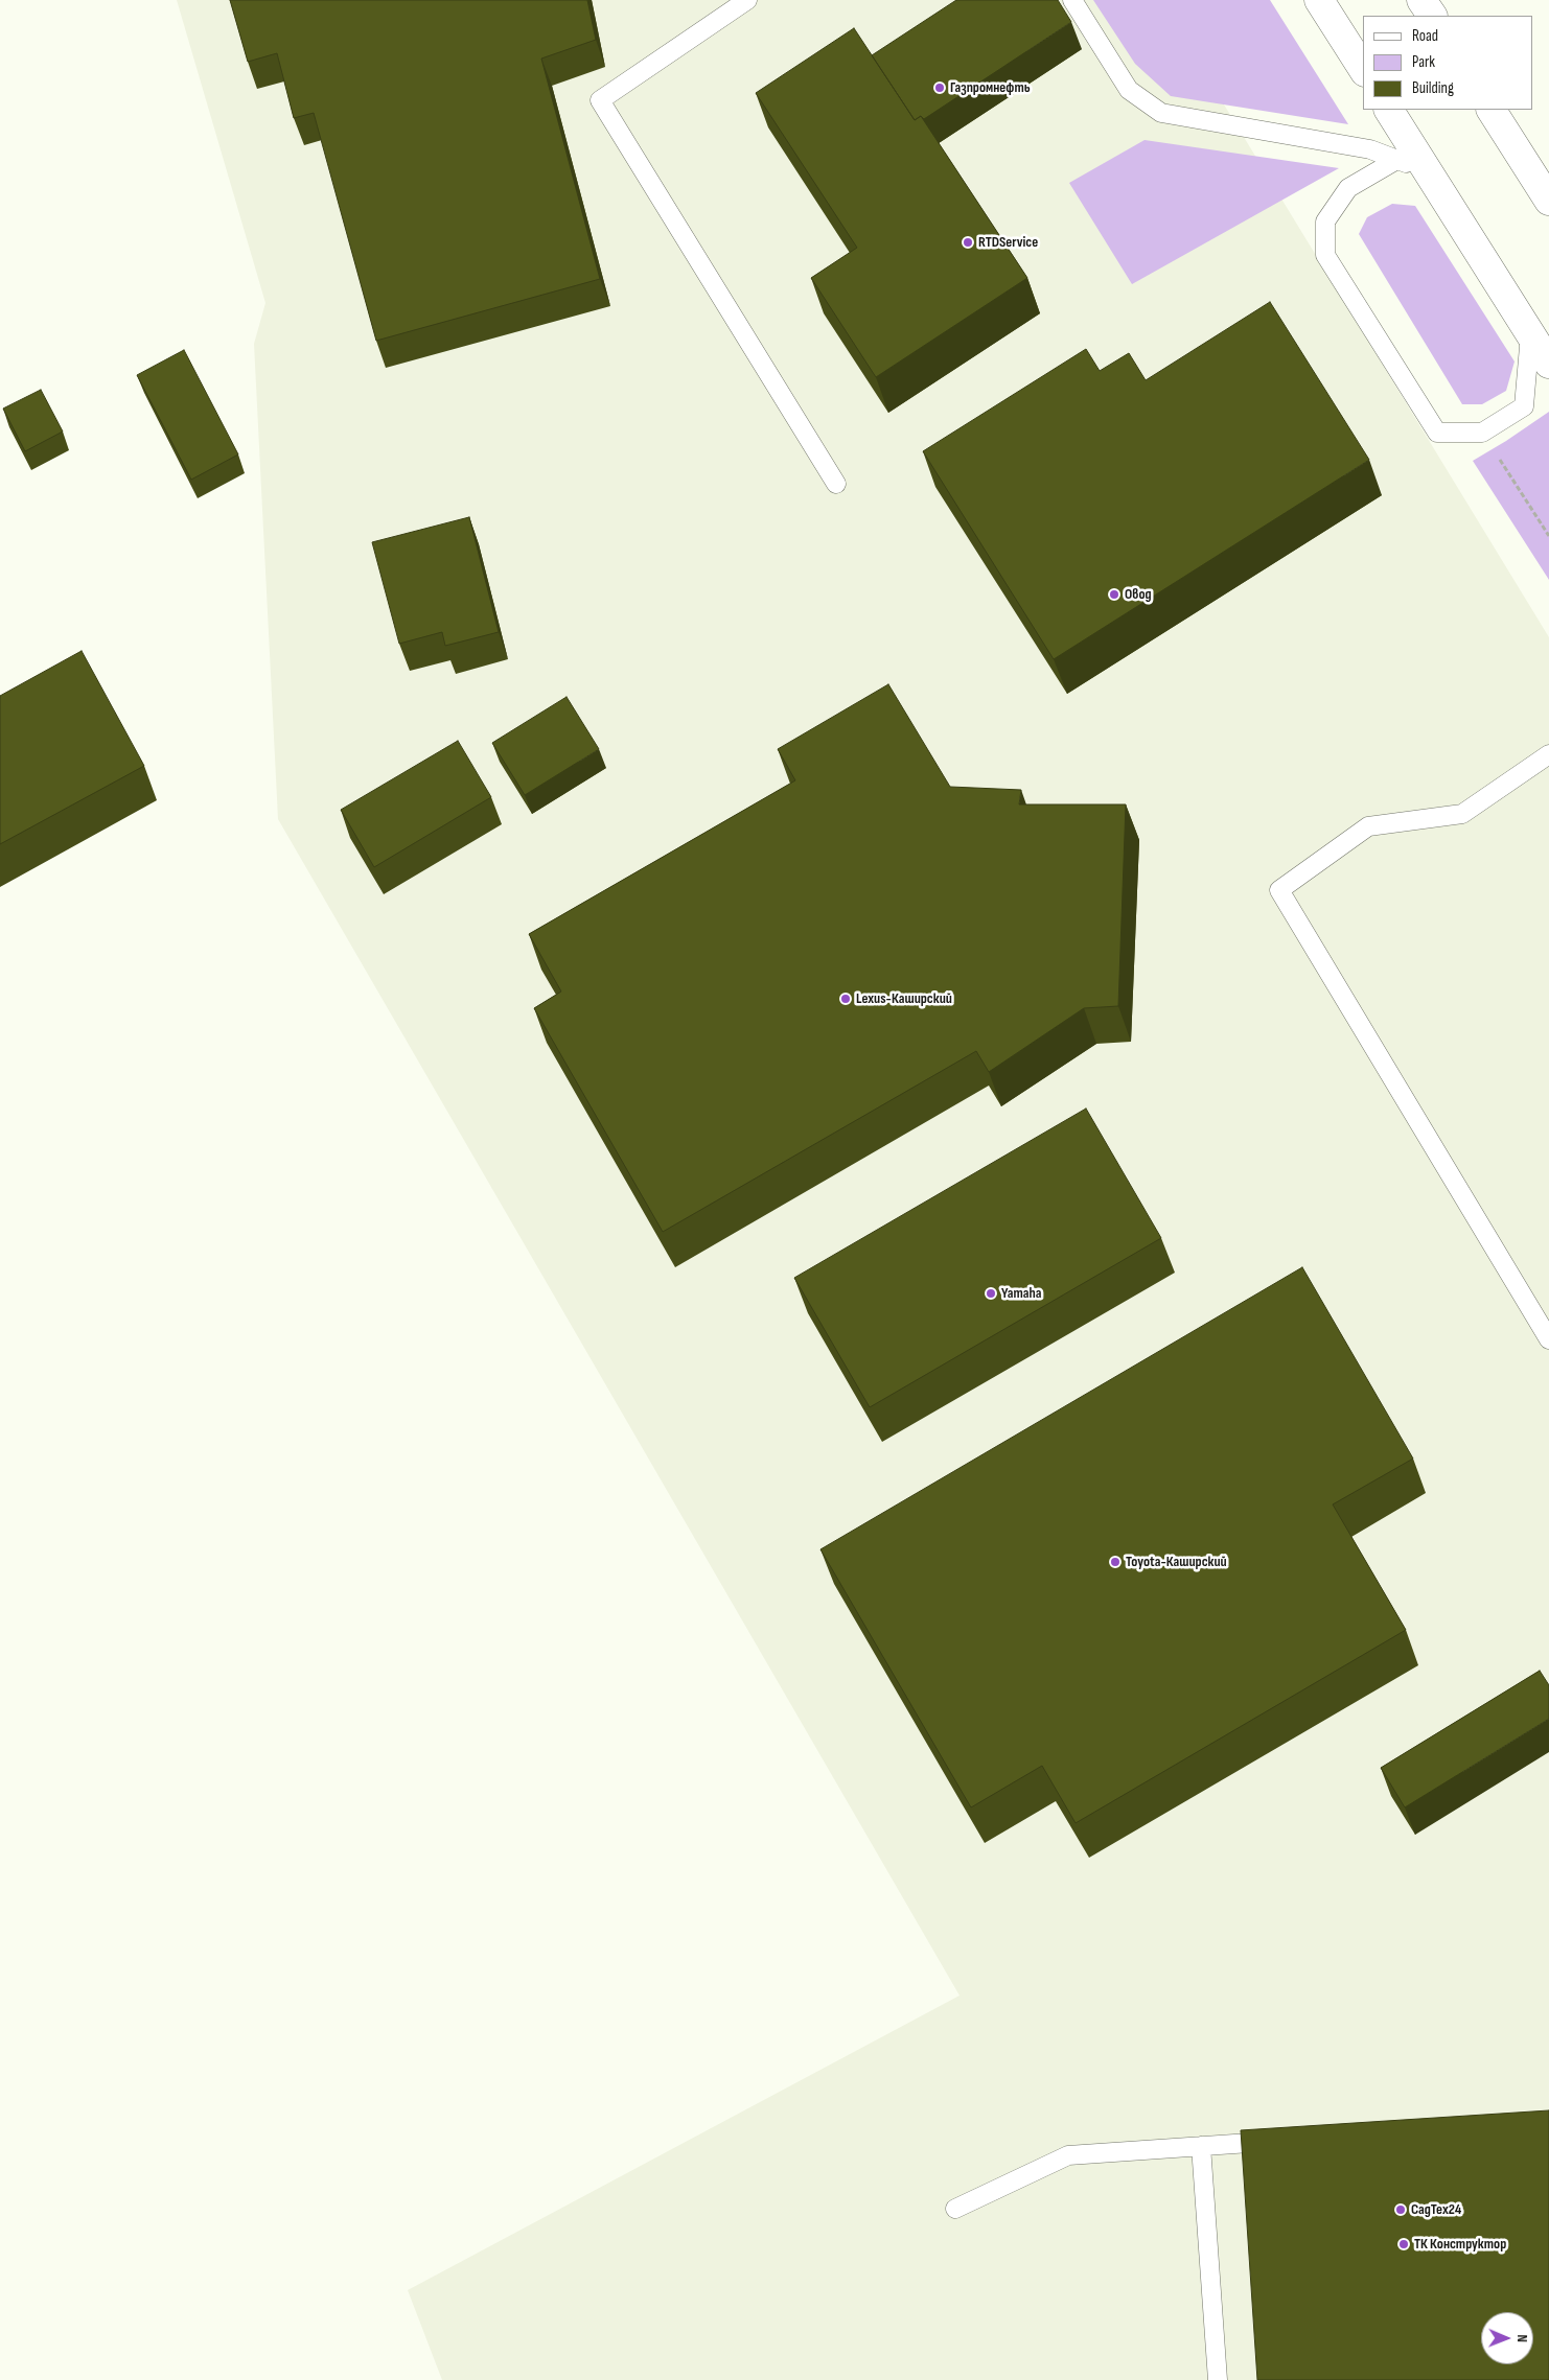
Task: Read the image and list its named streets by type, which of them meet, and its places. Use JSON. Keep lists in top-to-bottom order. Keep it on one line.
{"places":["Газпромнефть","RTDService","Овод","Lexus-Каширский","Yamaha","Toyota-Каширский","СадТех24","ТК Конструктор"],"legend":["Road","Park","Building"],"north":"right"}
